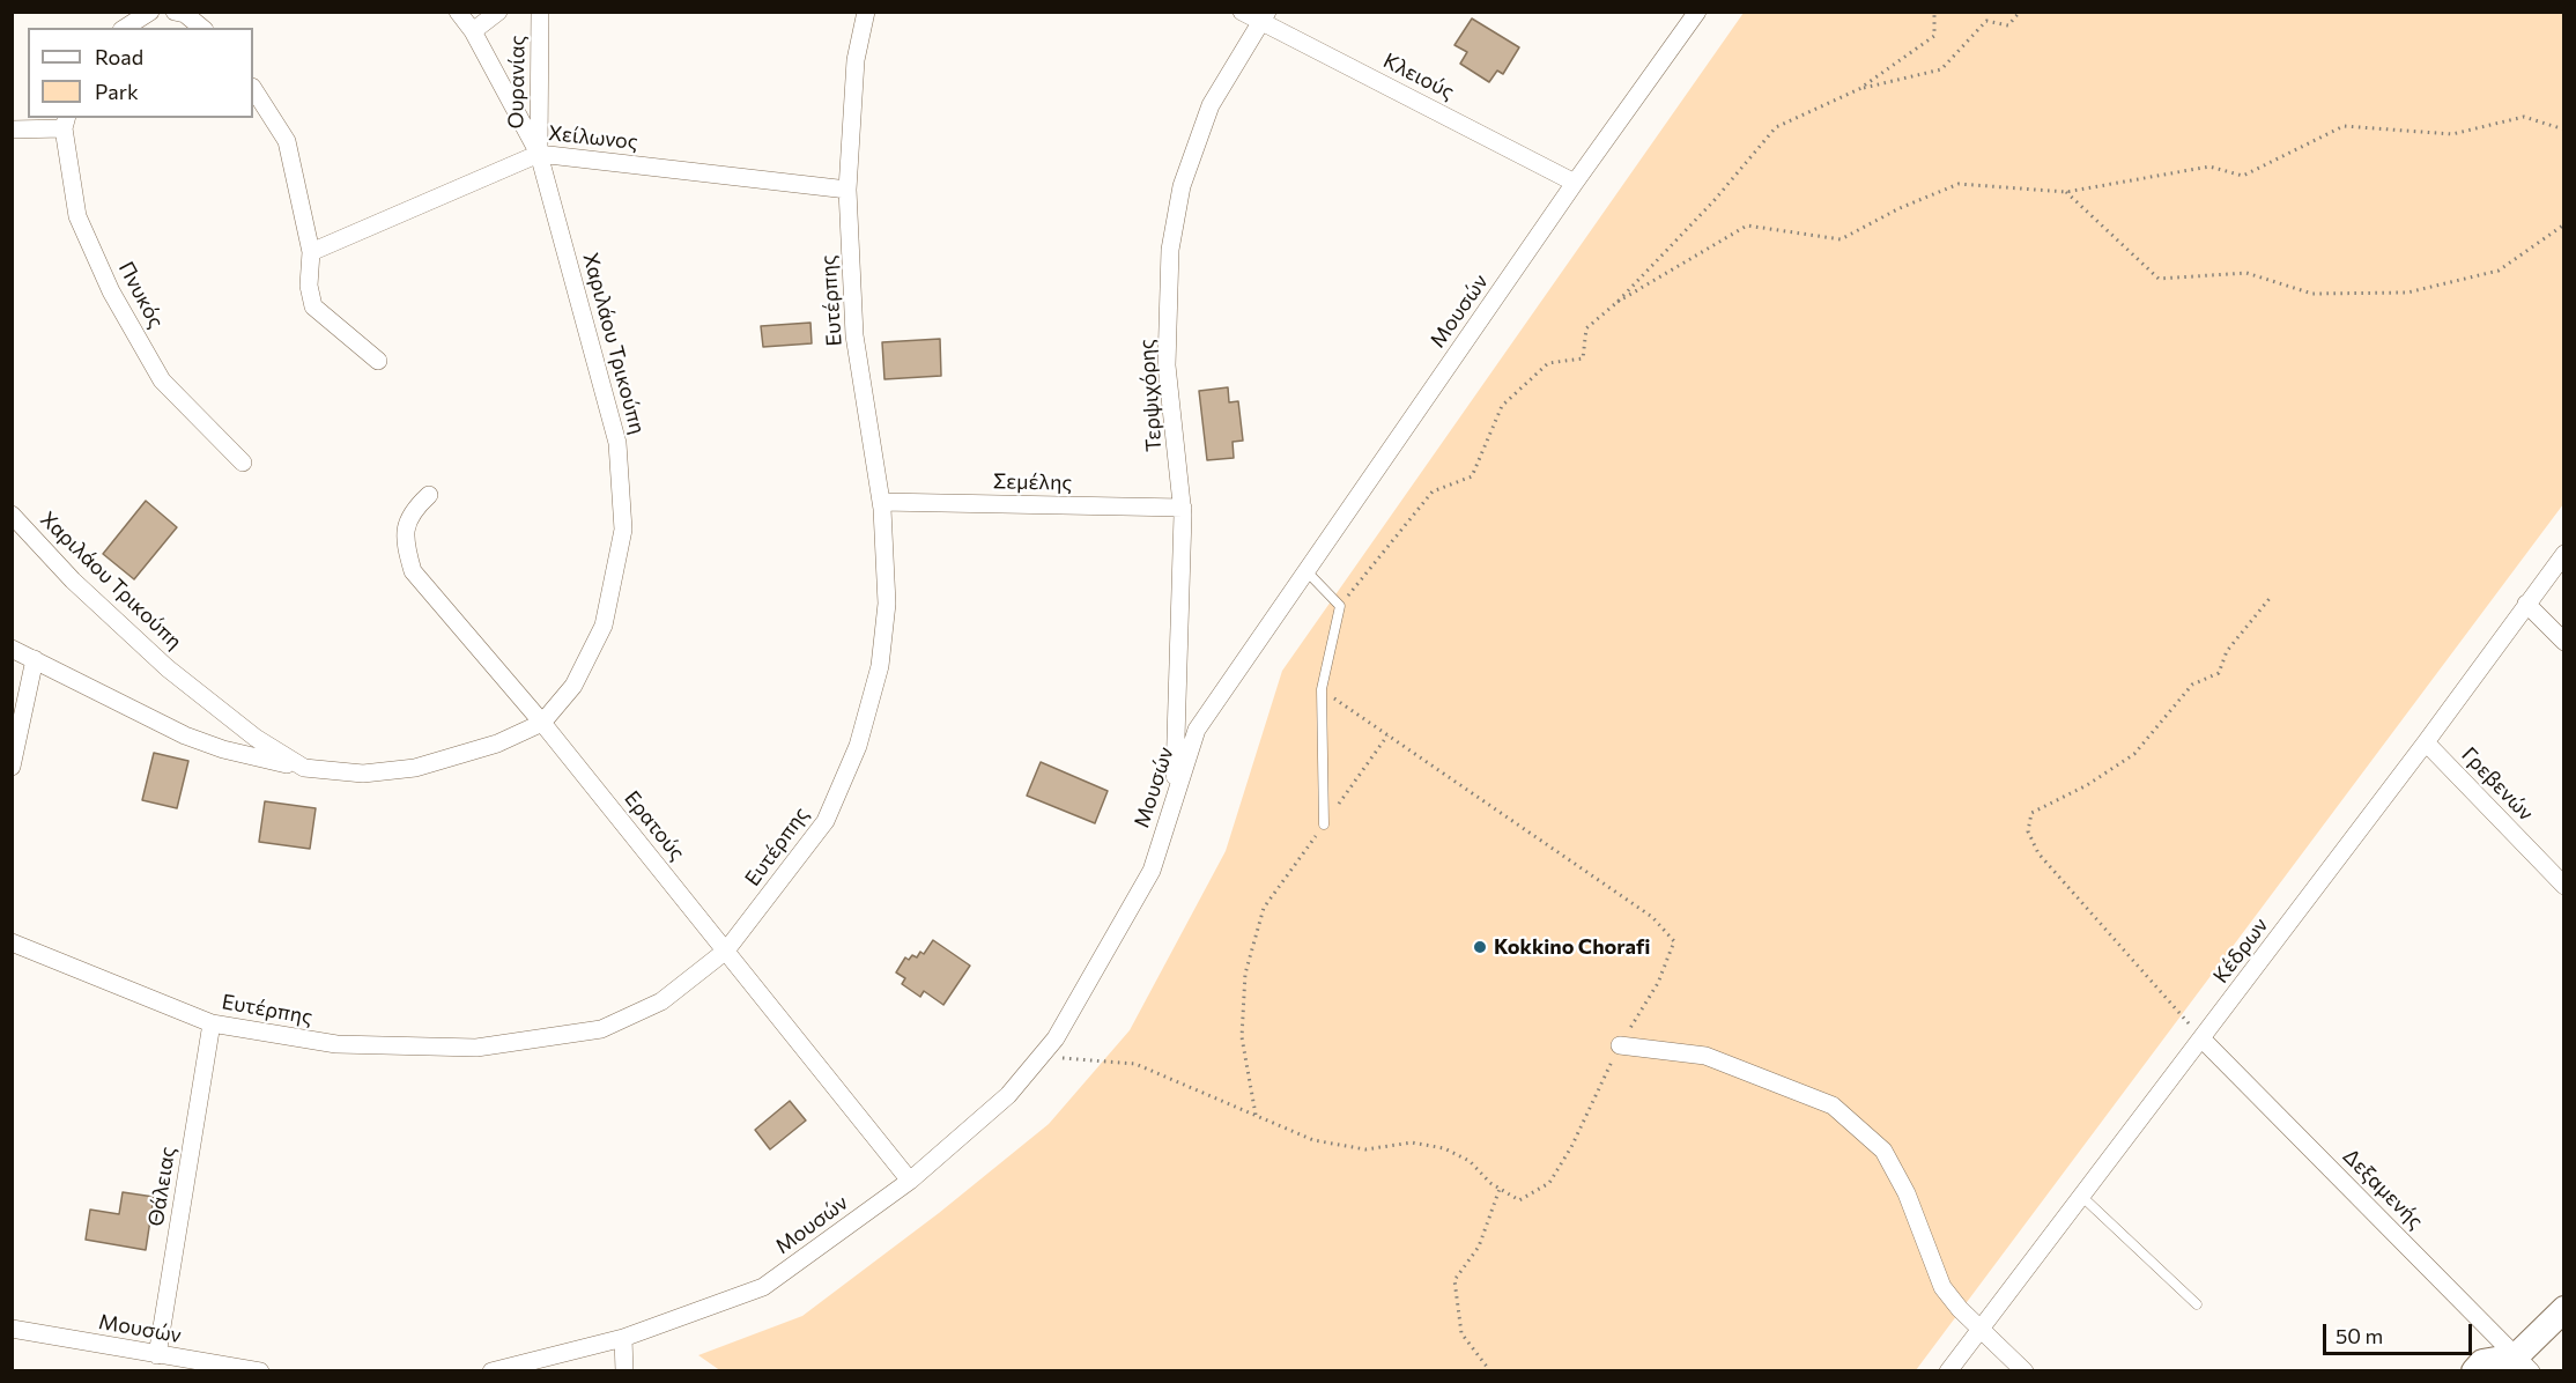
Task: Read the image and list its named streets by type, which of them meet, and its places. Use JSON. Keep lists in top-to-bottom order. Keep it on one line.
{"streets":{"street":["Κλειούς","Ουρανίας","Χείλωνος","Πνυκός","Ευτέρπης","Μουσών","Χαριλάου Τρικούπη","Τερψιχόρης","Σεμέλης","Γρεβενών","Ερατούς","Κέδρων","Θάλειας","Δεξαμενής"]},"crossings":[["Κλειούς","Μουσών"],["Κλειούς","Τερψιχόρης"],["Ουρανίας","Χείλωνος"],["Ουρανίας","Χαριλάου Τρικούπη"],["Χείλωνος","Ευτέρπης"],["Χείλωνος","Χαριλάου Τρικούπη"],["Ευτέρπης","Σεμέλης"],["Ευτέρπης","Ερατούς"],["Ευτέρπης","Θάλειας"],["Μουσών","Τερψιχόρης"],["Μουσών","Ερατούς"],["Μουσών","Θάλειας"],["Χαριλάου Τρικούπη","Ερατούς"],["Τερψιχόρης","Σεμέλης"],["Γρεβενών","Κέδρων"],["Κέδρων","Δεξαμενής"]],"places":["Kokkino Chorafi"],"legend":["Road","Park"],"scale_bar":"50 m"}
